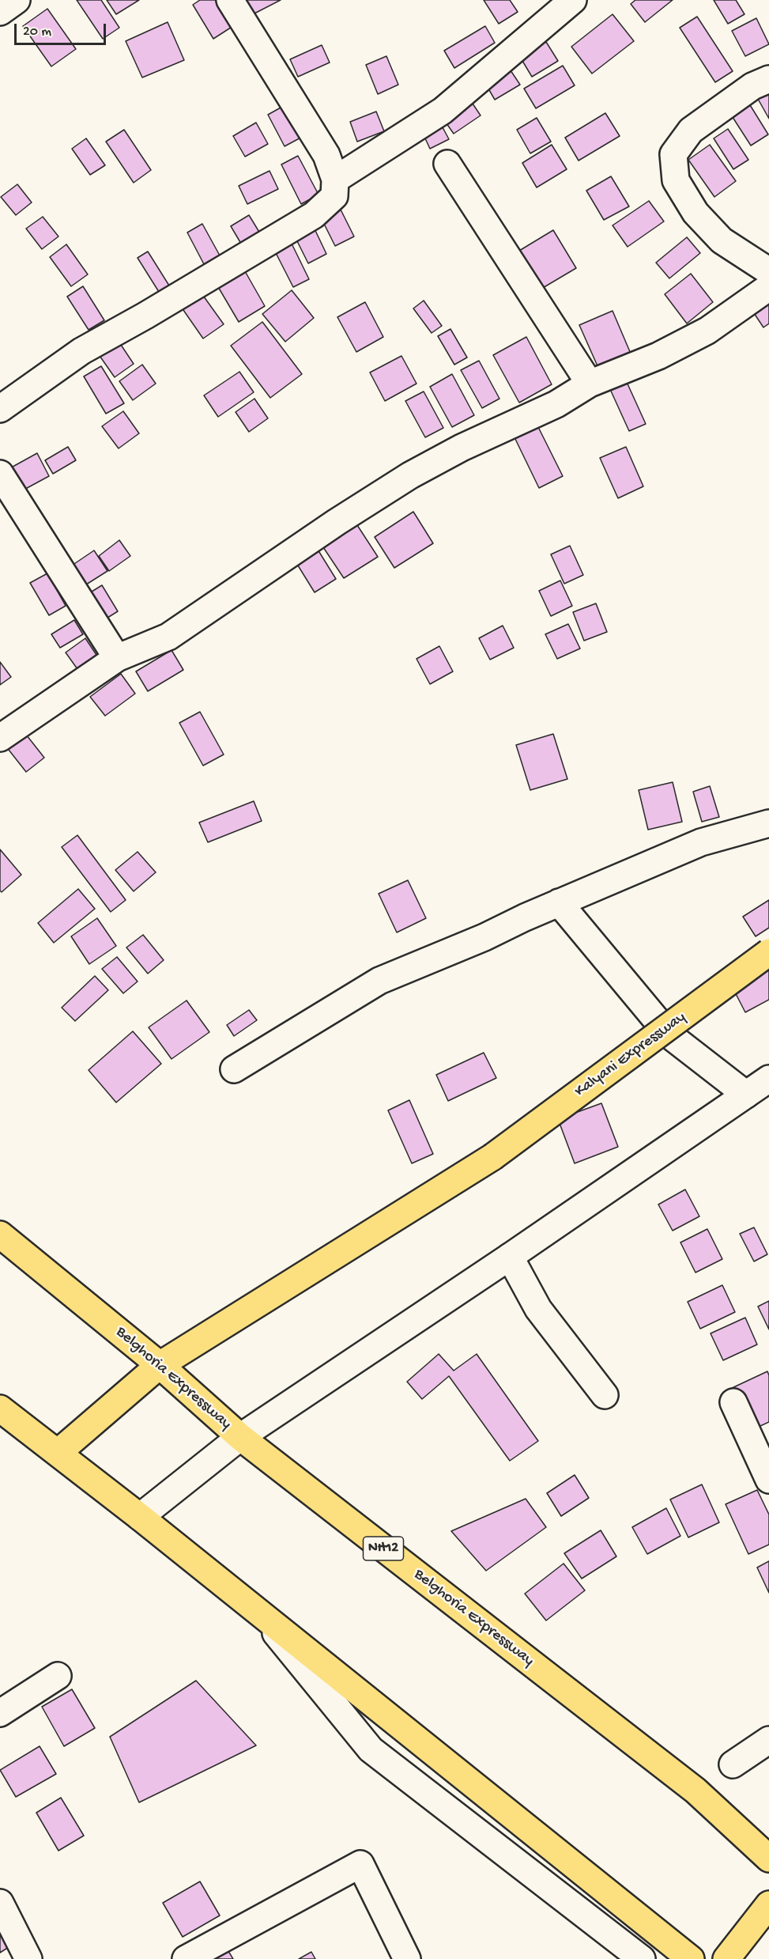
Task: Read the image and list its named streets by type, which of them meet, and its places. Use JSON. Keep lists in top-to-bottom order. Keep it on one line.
{"streets":{"highway":["Kalyani Expressway","Belghoria Expressway","NH12"]},"crossings":[["Kalyani Expressway","Belghoria Expressway"]],"scale_bar":"20 m"}
